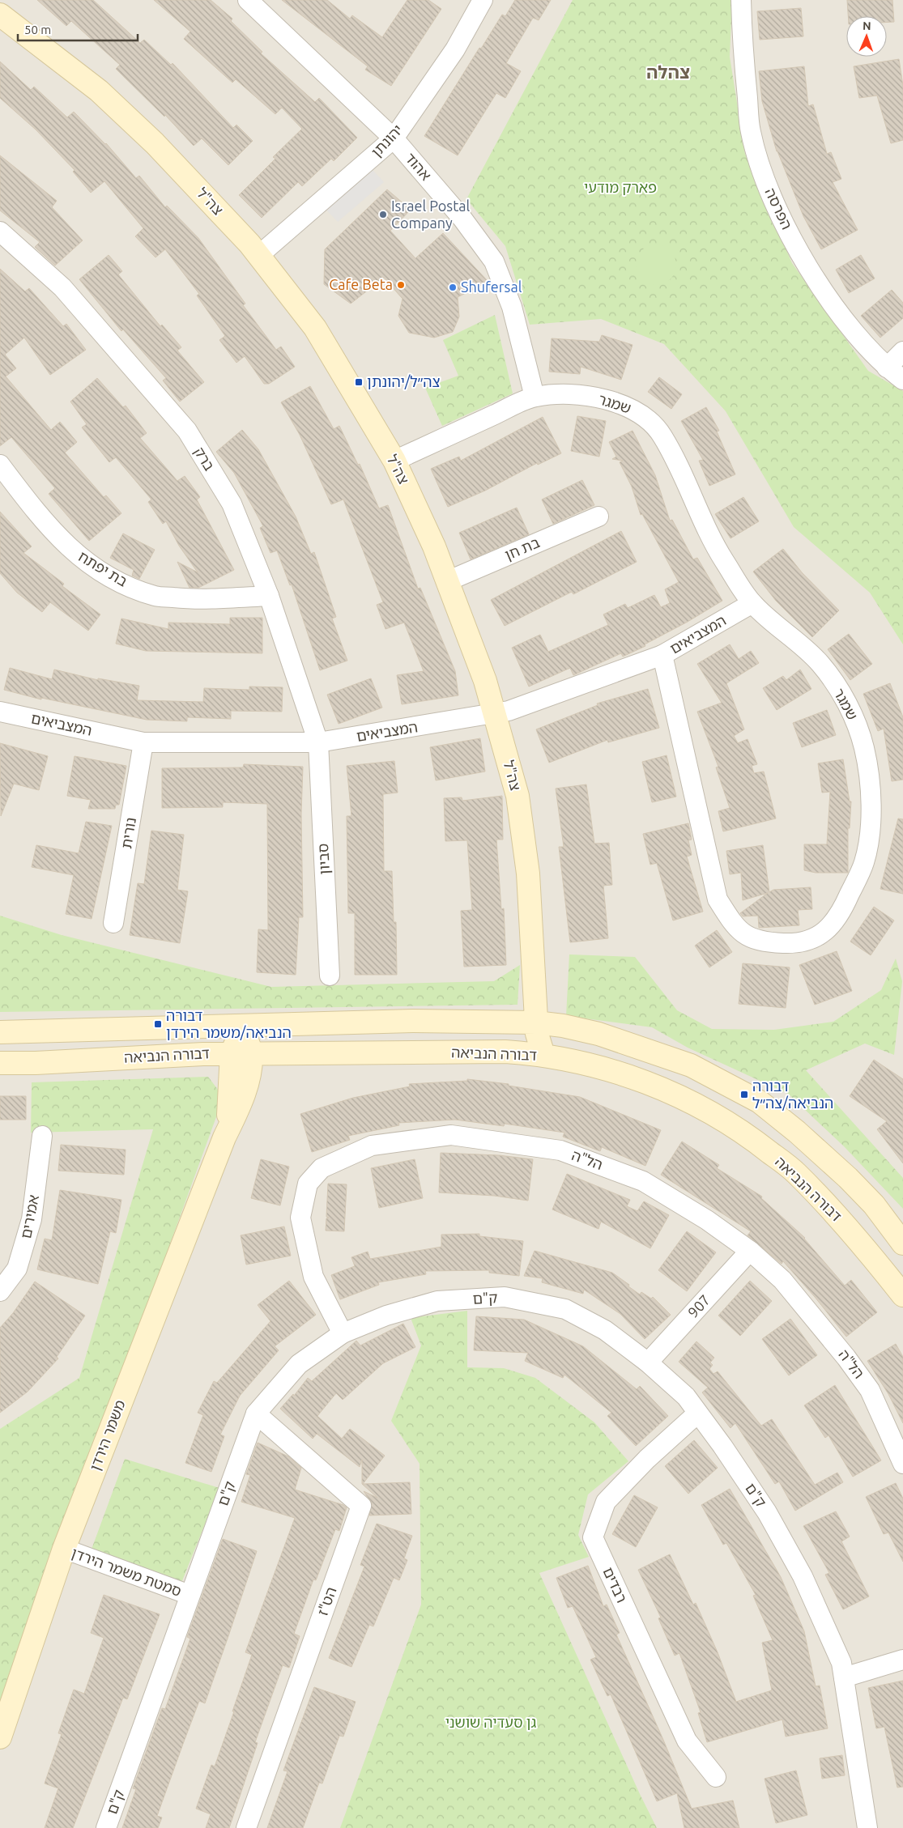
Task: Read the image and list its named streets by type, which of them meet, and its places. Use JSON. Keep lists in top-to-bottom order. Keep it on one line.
{"streets":{"street":["יהונתן","אהוד","צה\"ל","הפרסה","שמגר","ברק","בת חן","בת יפתח","המצביאים","נורית","סביון","דבורה הנביאה","הל\"ה","אמירים","ק\"ם","907","משמר הירדן","סמטת משמר הירדן","רבדים","הט\"ז"]},"crossings":[["יהונתן","אהוד"],["יהונתן","צה\"ל"],["אהוד","שמגר"],["צה\"ל","שמגר"],["צה\"ל","בת חן"],["צה\"ל","המצביאים"],["צה\"ל","דבורה הנביאה"],["שמגר","המצביאים"],["ברק","בת יפתח"],["ברק","המצביאים"],["ברק","סביון"],["המצביאים","נורית"],["המצביאים","סביון"],["דבורה הנביאה","משמר הירדן"],["הל\"ה","ק\"ם"],["הל\"ה","907"],["ק\"ם","907"],["ק\"ם","סמטת משמר הירדן"],["ק\"ם","רבדים"],["ק\"ם","הט\"ז"],["משמר הירדן","סמטת משמר הירדן"]],"districts":["צהלה"],"parks":["פארק מודעי","גן סעדיה שושני"],"places":{"other":["Israel Postal Company","Cafe Beta","Shufersal"],"transit":["צה״ל/יהונתן","דבורה הנביאה/משמר הירדן","דבורה הנביאה/צה״ל"]},"scale_bar":"50 m","north":"top"}
